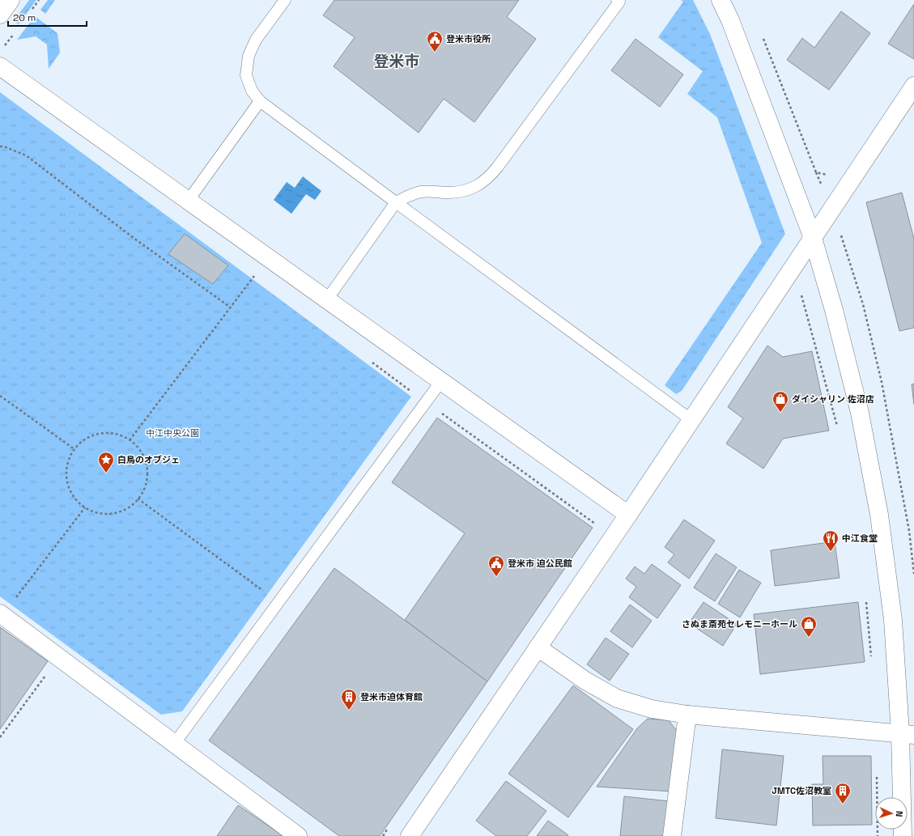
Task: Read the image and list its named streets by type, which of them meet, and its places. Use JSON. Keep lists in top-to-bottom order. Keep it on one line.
{"districts":["登米市"],"parks":["中江中央公園"],"places":{"public building":["登米市役所","登米市 迫公民館"],"shop":["ダイシャリン 佐沼店","さぬま斎苑セレモニーホール"],"place":["白鳥のオブジェ"],"restaurant":["中江食堂"],"building":["登米市迫体育館","JMTC佐沼教室"]},"scale_bar":"20 m","north":"right"}
